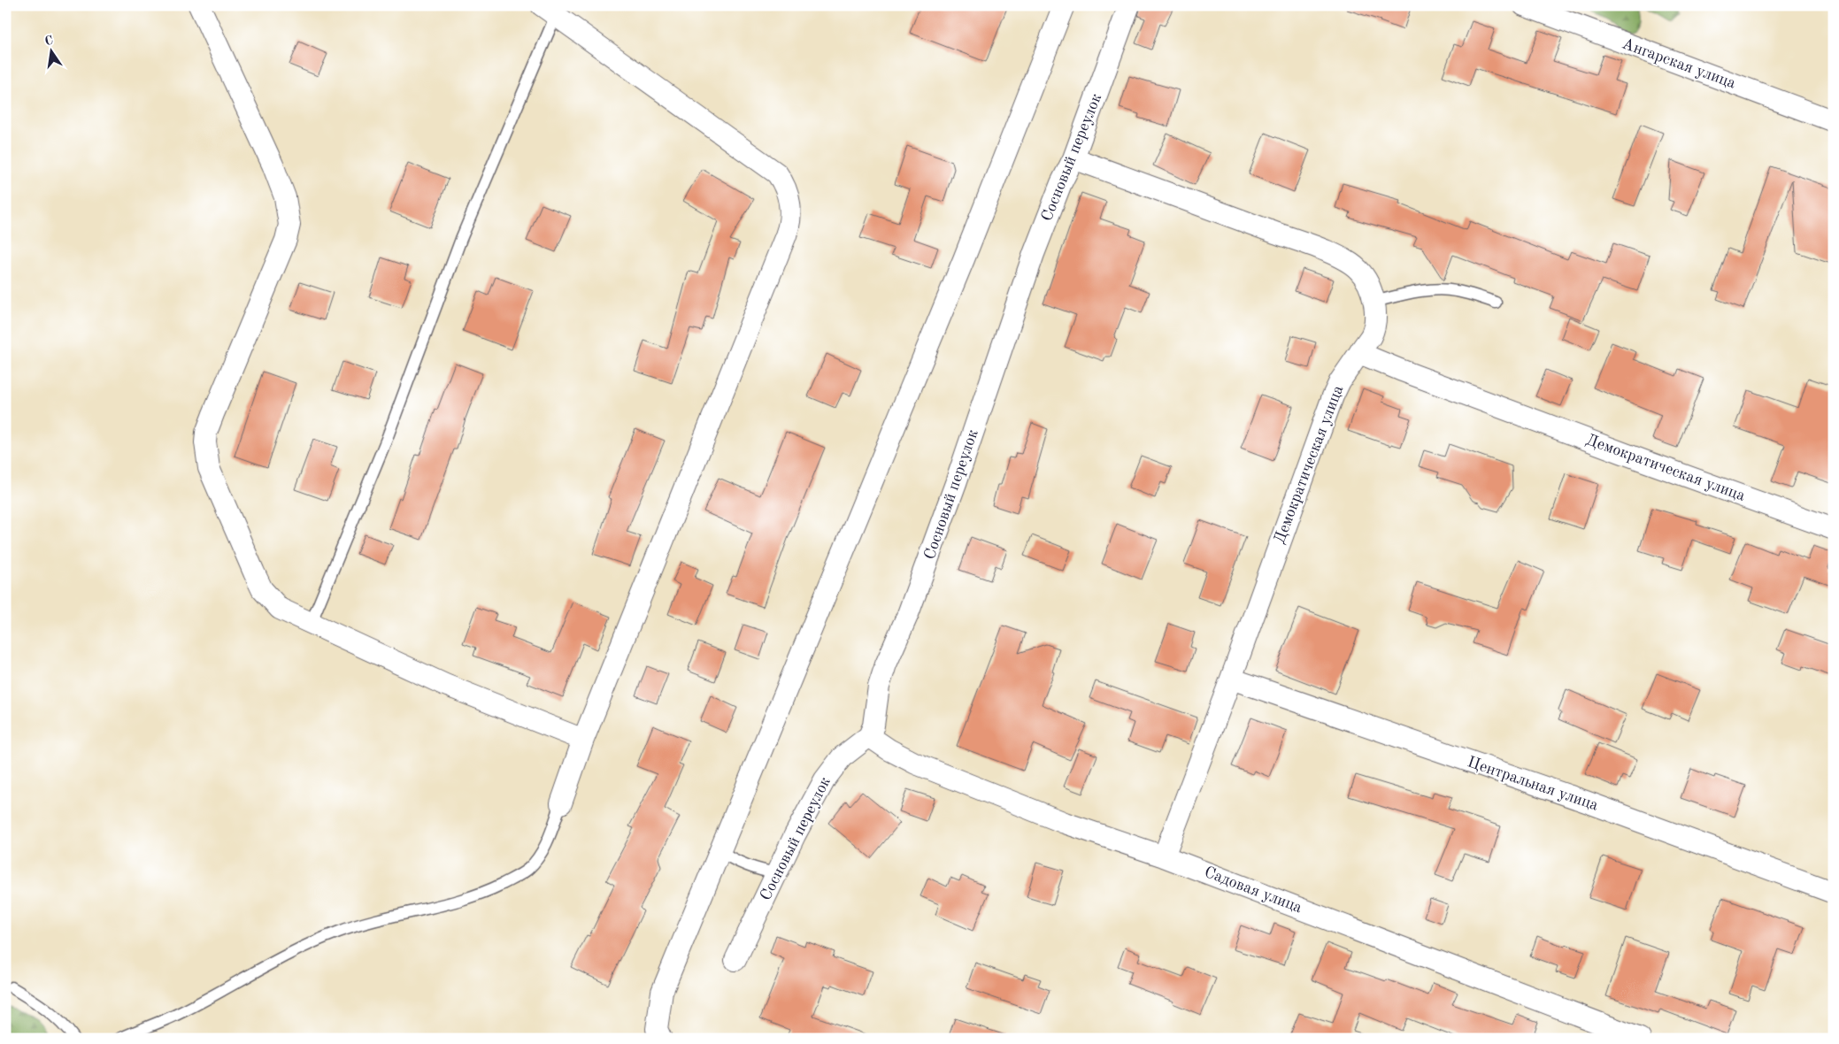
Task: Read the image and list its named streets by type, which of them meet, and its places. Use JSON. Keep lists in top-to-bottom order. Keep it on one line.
{"streets":{"street":["Ангарская улица","Сосновый переулок","Демократическая улица","Центральная улица","Садовая улица"]},"crossings":[["Сосновый переулок","Садовая улица"],["Демократическая улица","Центральная улица"],["Демократическая улица","Садовая улица"]],"north":"top"}
